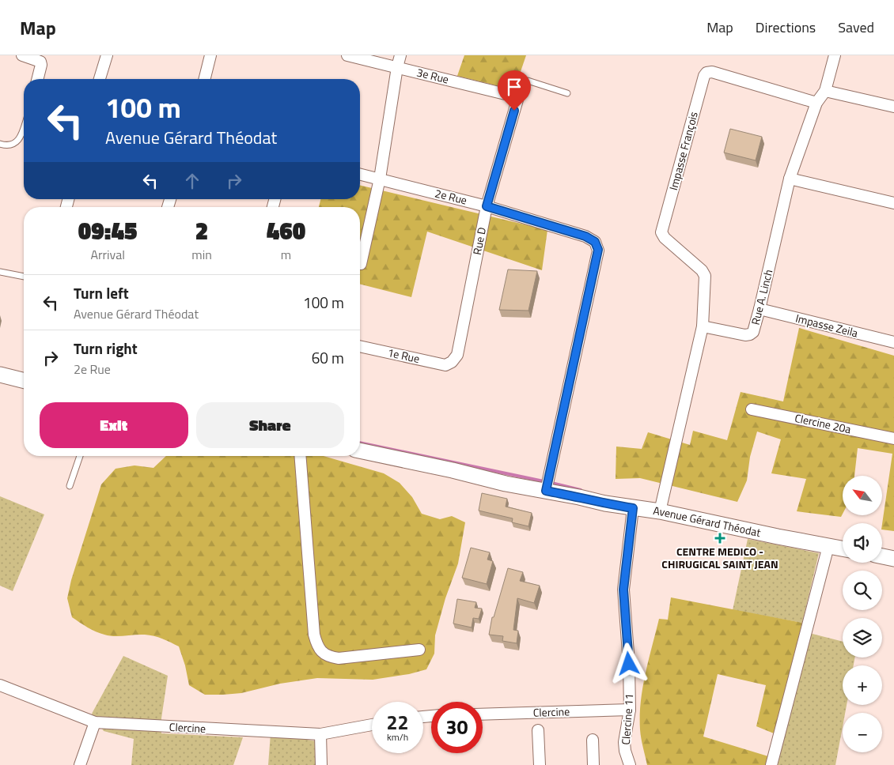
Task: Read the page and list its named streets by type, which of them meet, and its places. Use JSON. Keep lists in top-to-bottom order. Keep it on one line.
{"streets":{"street":["3e Rue","Impasse François","2e Rue","Rue D","Rue A. Linch","Impasse Zeila","1e Rue","Clercine 20a","Avenue Gérard Théodat","Clercine","Clercine 11"]},"crossings":[["3e Rue","Rue D"],["Impasse François","Rue A. Linch"],["2e Rue","Rue D"],["2e Rue","Avenue Gérard Théodat"],["Rue D","1e Rue"],["Rue A. Linch","Impasse Zeila"],["Avenue Gérard Théodat","Clercine 11"],["Clercine","Clercine 11"]],"places":{"health":["CENTRE MEDICO - CHIRUGICAL SAINT JEAN"]},"north":"top left","page":{"header":"Map","nav":["Map","Directions","Saved"],"turn":["100 m","Avenue Gérard Théodat"],"eta":["09:45","Arrival","2","min","460","m"],"list":[{"name":"Turn left","note":"Avenue Gérard Théodat","value":"100 m"},{"name":"Turn right","note":"2e Rue","value":"60 m"}],"buttons":["Exit","Share"],"map_buttons":["+","−"],"speed":"22 km/h","limit":"30"}}
